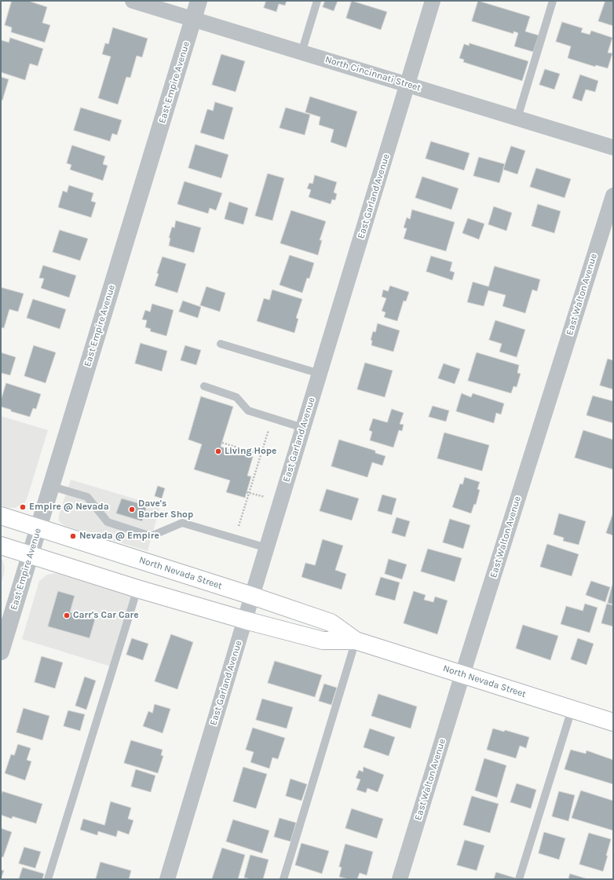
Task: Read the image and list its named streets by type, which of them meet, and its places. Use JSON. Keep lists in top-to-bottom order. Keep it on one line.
{"streets":{"main road":["North Nevada Street"],"street":["North Cincinnati Street","East Empire Avenue","East Garland Avenue","East Walton Avenue"]},"crossings":[["North Cincinnati Street","East Empire Avenue"],["North Cincinnati Street","East Garland Avenue"],["East Empire Avenue","North Nevada Street"],["East Garland Avenue","North Nevada Street"],["East Walton Avenue","North Nevada Street"]],"places":["Living Hope","Empire @ Nevada","Dave's Barber Shop","Nevada @ Empire","Carr's Car Care"]}
